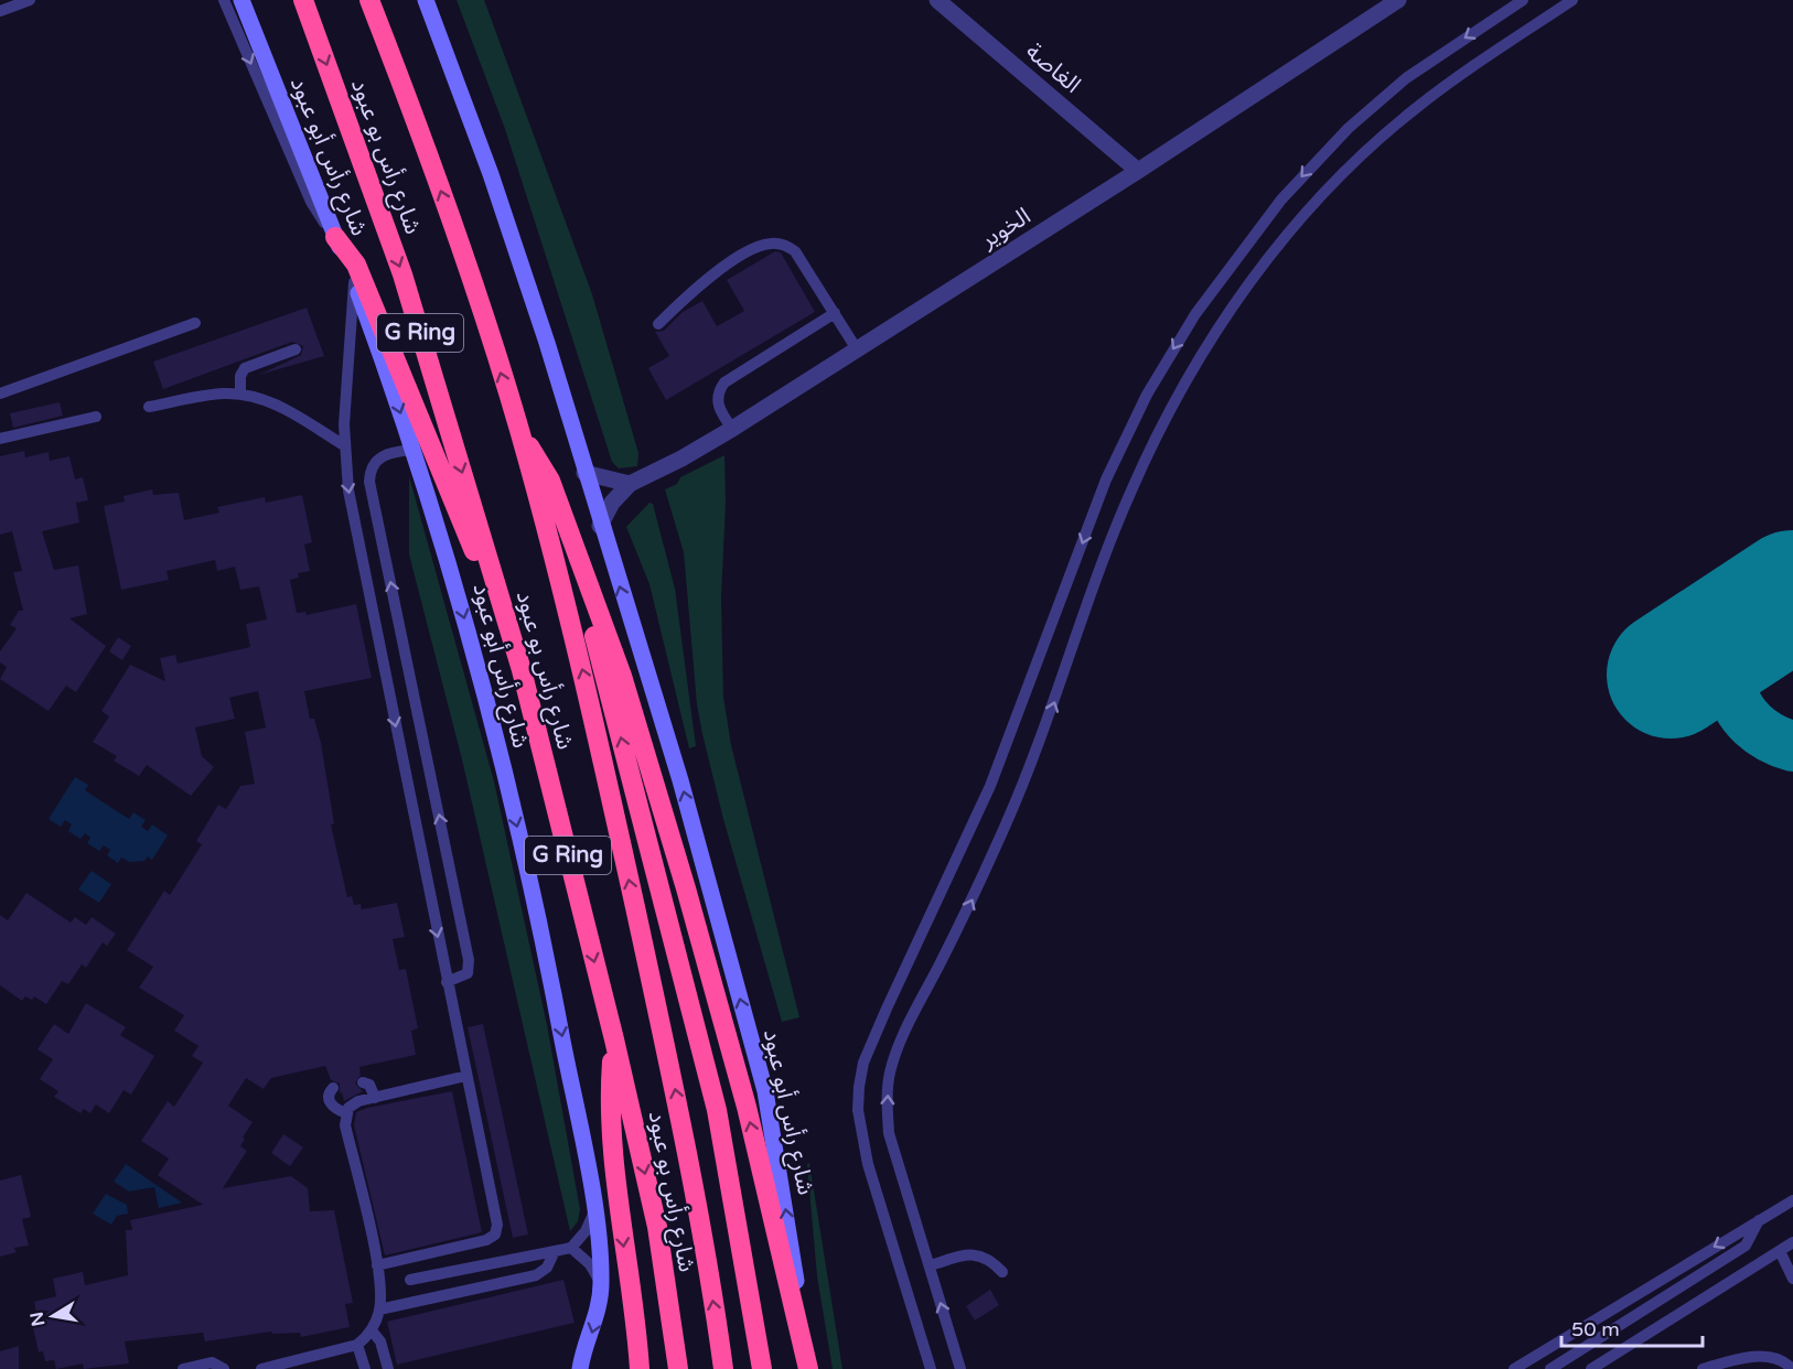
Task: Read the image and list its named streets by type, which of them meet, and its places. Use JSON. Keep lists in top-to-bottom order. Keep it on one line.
{"streets":{"highway":["شارع رأس بو عبود","G Ring"],"street":["الغاصة","شارع رأس أبو عبود","الخوير"]},"crossings":[["الغاصة","الخوير"],["شارع رأس أبو عبود","الخوير"]],"scale_bar":"50 m","north":"left"}
